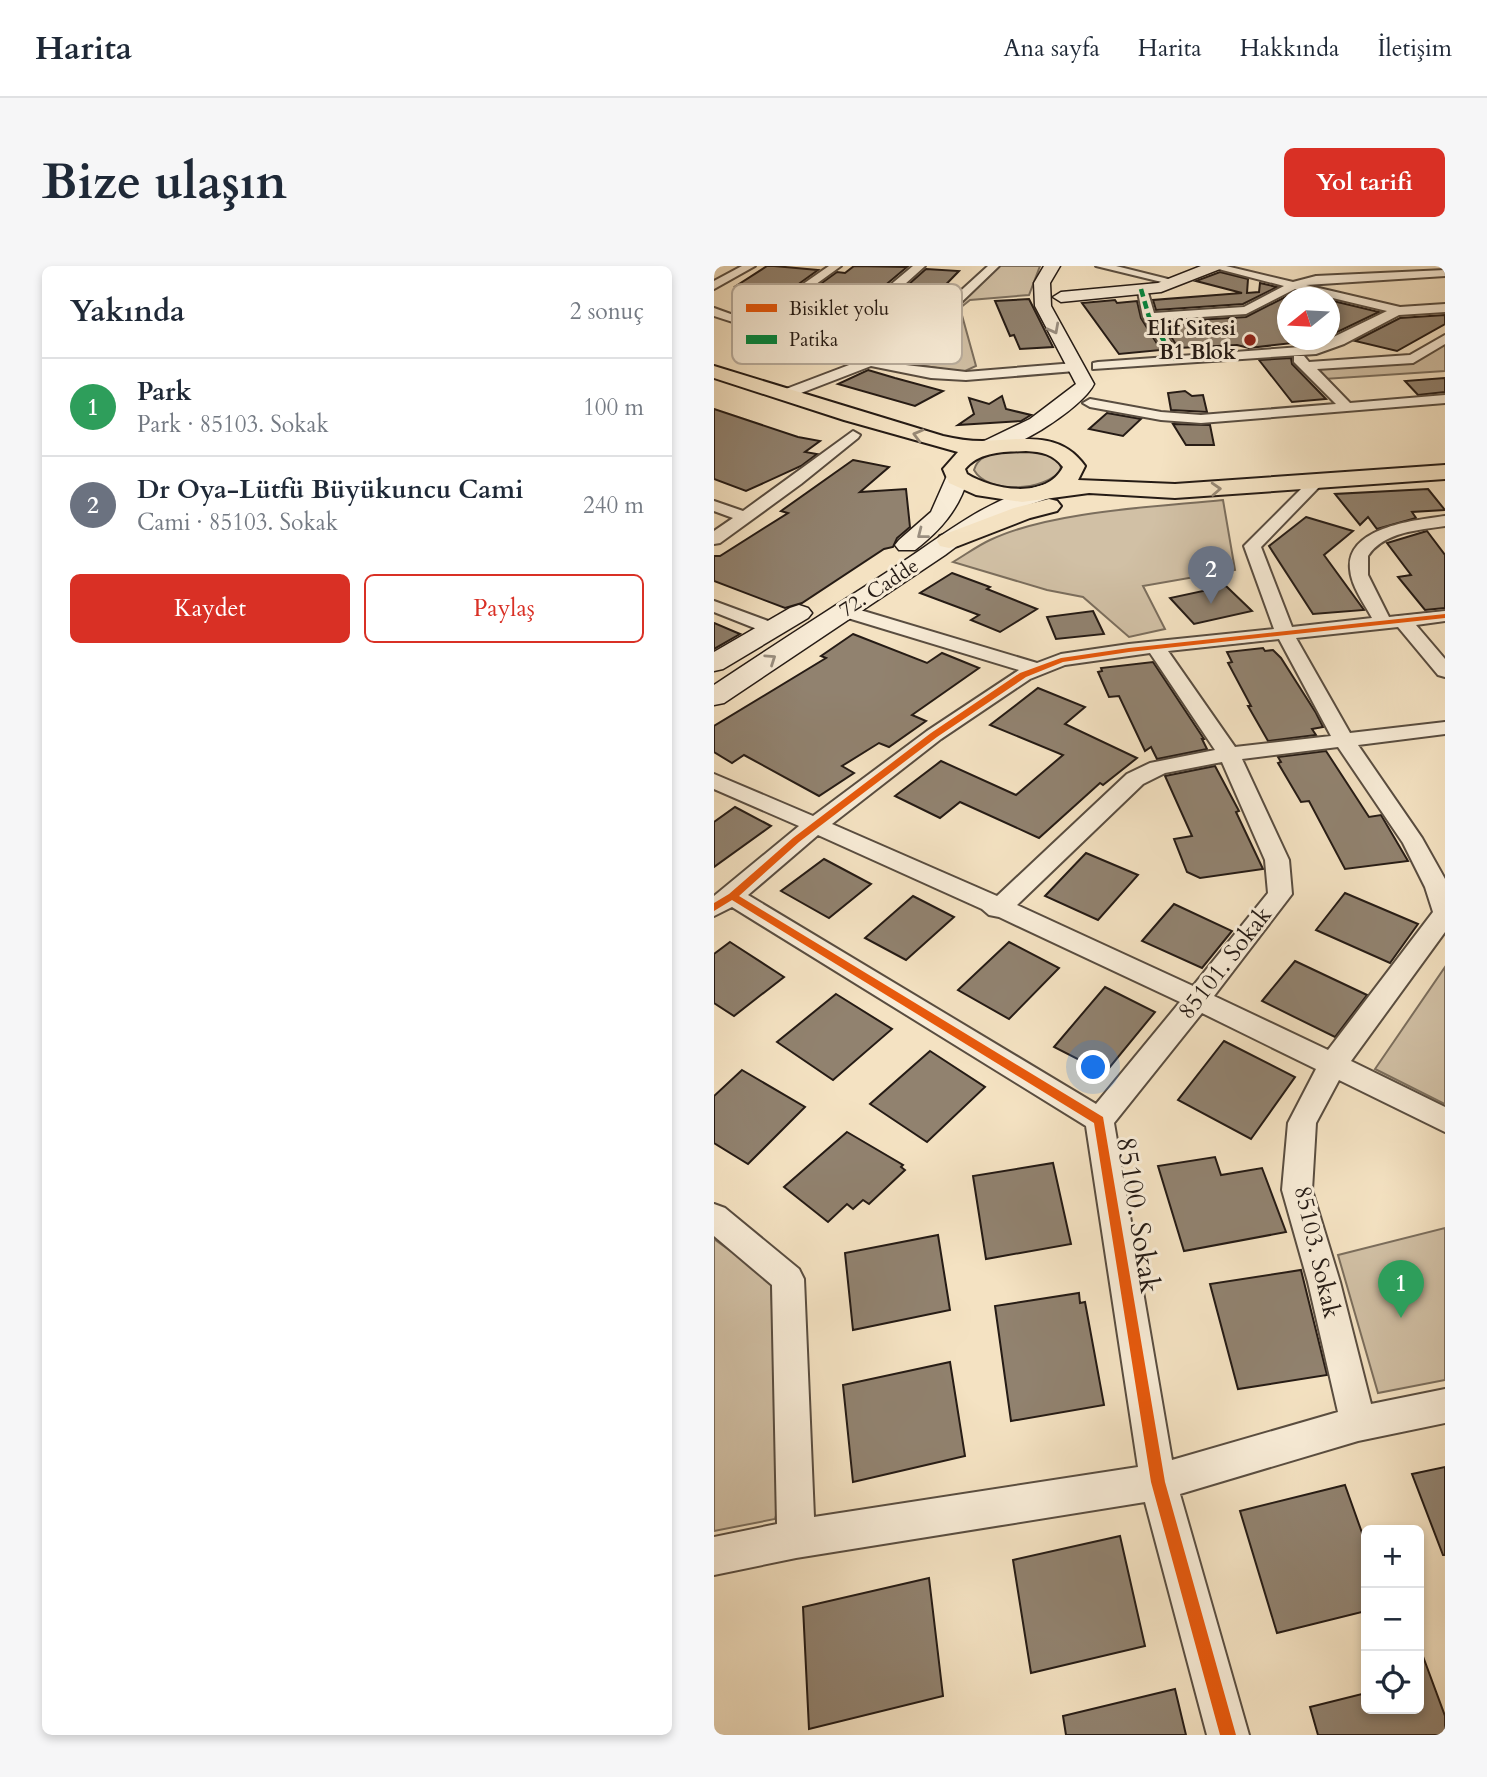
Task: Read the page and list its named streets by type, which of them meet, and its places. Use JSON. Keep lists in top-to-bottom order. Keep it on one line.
{"streets":{"main road":["72. Cadde"],"street":["85101. Sokak","85100. Sokak","85103. Sokak"]},"crossings":[["85101. Sokak","85100. Sokak"]],"places":["Elif Sitesi B1 Blok"],"legend":["Bisiklet yolu","Patika"],"north":"left","page":{"header":"Harita","nav":["Ana sayfa","Harita","Hakkında","İletişim"],"buttons":["Yol tarifi",["Kaydet","Paylaş"]],"title":"Bize ulaşın","heading":["Yakında","2 sonuç"],"list":[{"mark":"1","name":"Park","note":"Park · 85103. Sokak","value":"100 m"},{"mark":"2","name":"Dr Oya-Lütfü Büyükuncu Cami","note":"Cami · 85103. Sokak","value":"240 m"}],"pins":["2","1"],"map_buttons":["+","−"]}}
